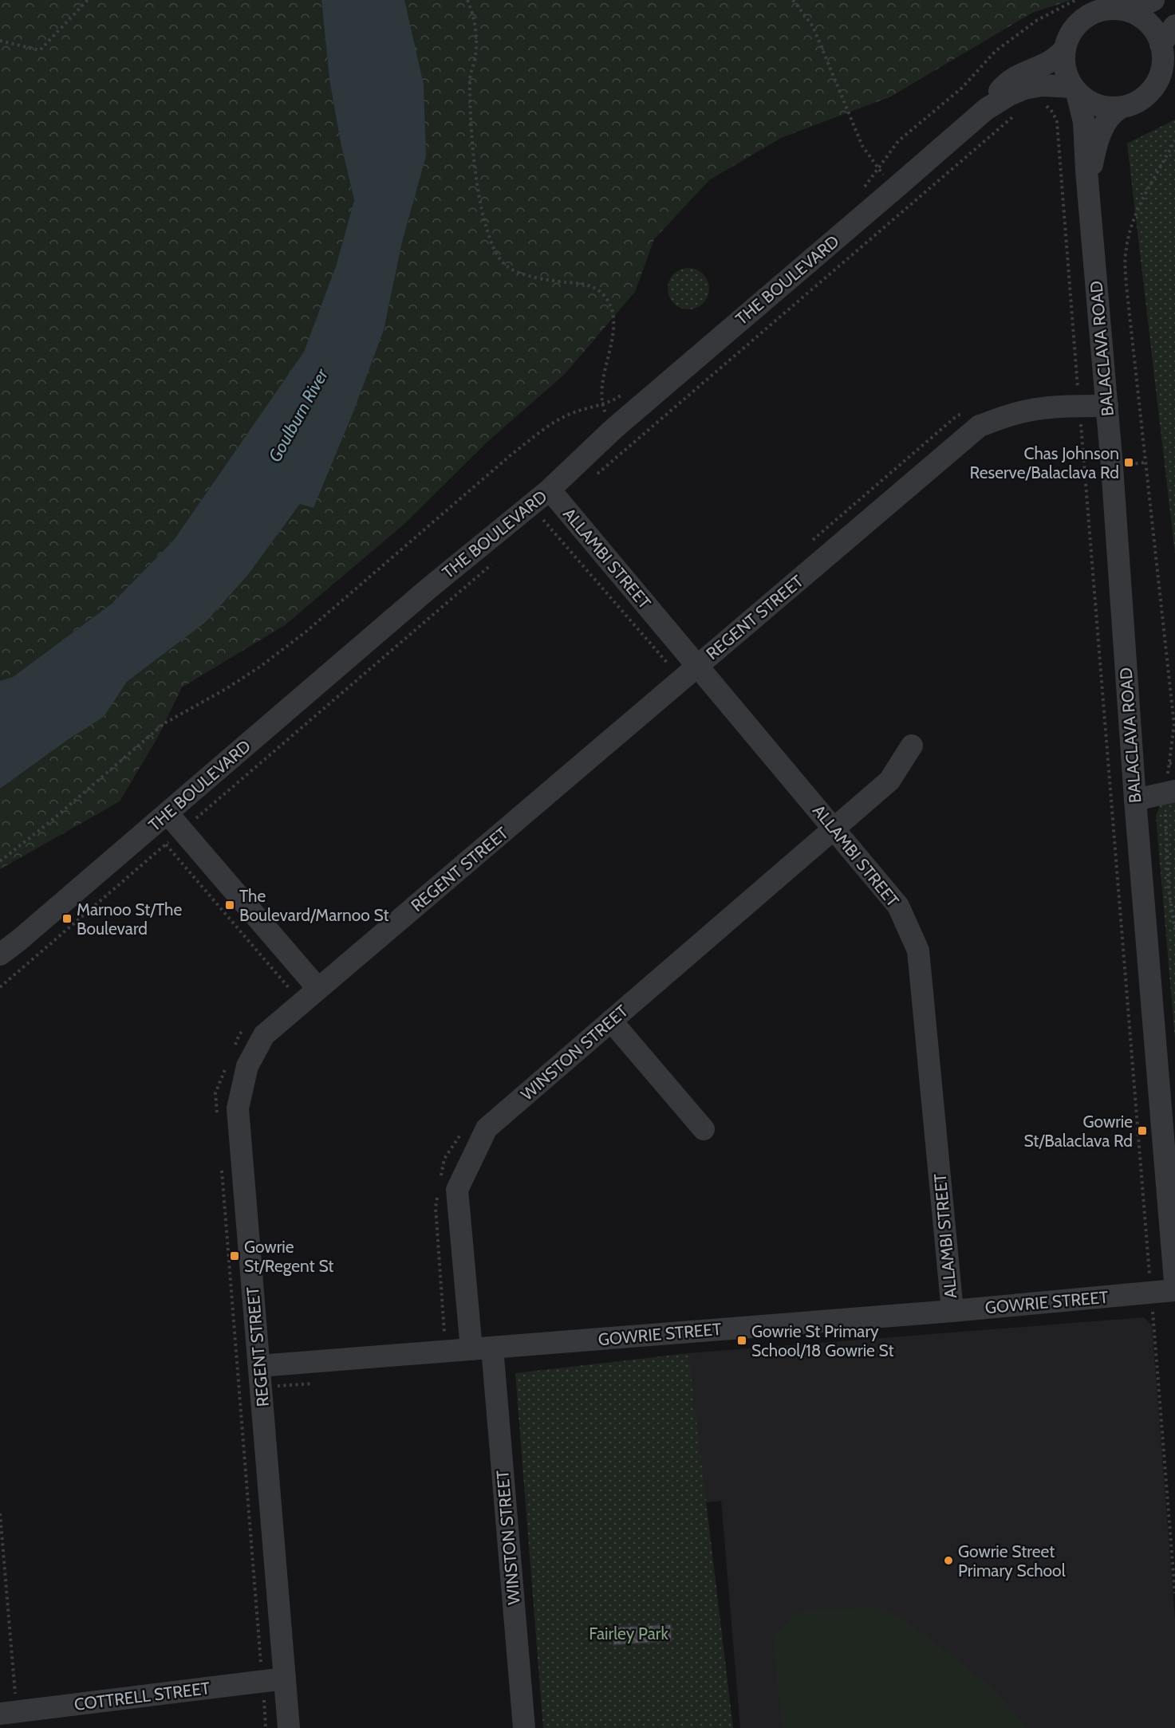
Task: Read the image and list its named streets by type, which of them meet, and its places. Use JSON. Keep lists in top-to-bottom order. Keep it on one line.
{"streets":{"street":["THE BOULEVARD","BALACLAVA ROAD","ALLAMBI STREET","REGENT STREET","WINSTON STREET","GOWRIE STREET","COTTRELL STREET"]},"crossings":[["THE BOULEVARD","BALACLAVA ROAD"],["THE BOULEVARD","ALLAMBI STREET"],["BALACLAVA ROAD","REGENT STREET"],["ALLAMBI STREET","REGENT STREET"],["ALLAMBI STREET","WINSTON STREET"],["ALLAMBI STREET","GOWRIE STREET"],["REGENT STREET","GOWRIE STREET"],["REGENT STREET","COTTRELL STREET"],["WINSTON STREET","GOWRIE STREET"]],"water":["Goulburn River"],"parks":["Fairley Park"],"places":{"transit":["Chas Johnson Reserve/Balaclava Rd","The Boulevard/Marnoo St","Marnoo St/The Boulevard","Gowrie St/Balaclava Rd","Gowrie St/Regent St","Gowrie St Primary School/18 Gowrie St"],"other":["Gowrie Street Primary School"]}}
